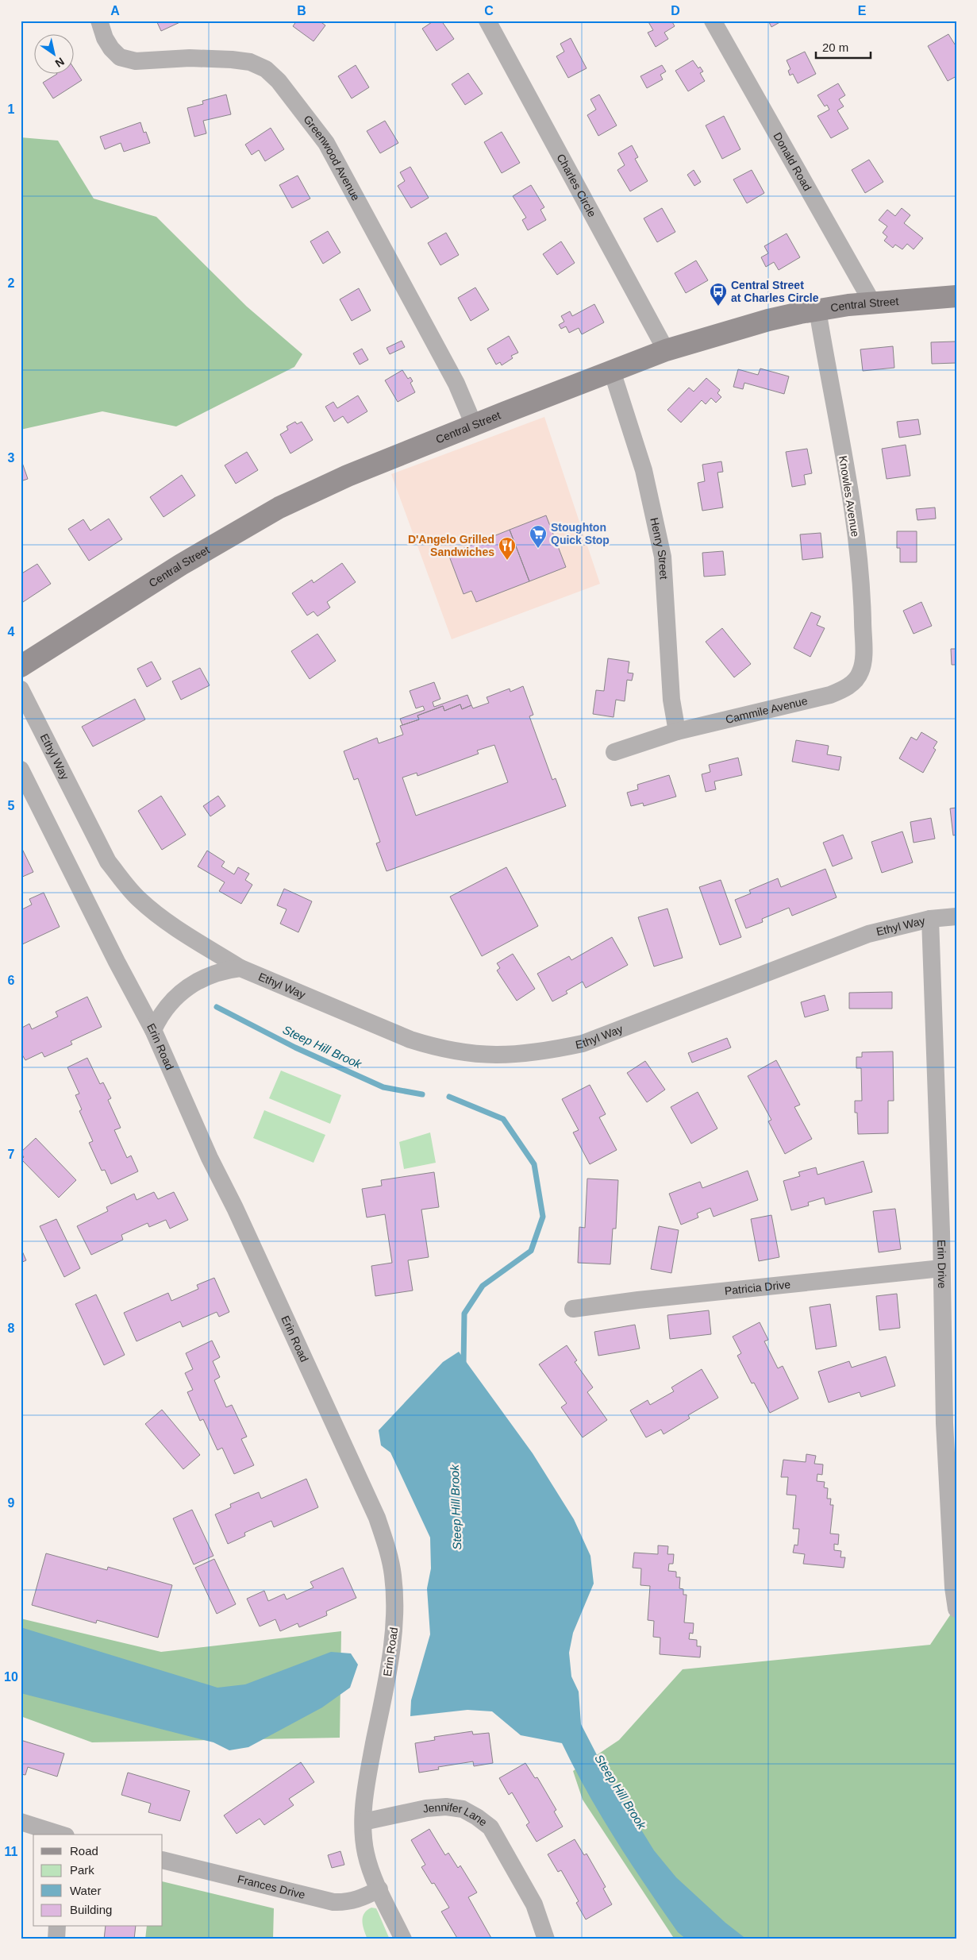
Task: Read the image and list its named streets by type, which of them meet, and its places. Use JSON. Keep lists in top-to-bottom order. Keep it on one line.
{"streets":{"main road":["Central Street"],"street":["Greenwood Avenue","Donald Road","Charles Circle","Knowles Avenue","Henry Street","Cammile Avenue","Ethyl Way","Erin Road","Erin Drive","Patricia Drive","Jennifer Lane","Frances Drive"]},"crossings":[["Greenwood Avenue","Central Street"],["Donald Road","Central Street"],["Charles Circle","Central Street"],["Central Street","Knowles Avenue"],["Central Street","Henry Street"],["Knowles Avenue","Cammile Avenue"],["Henry Street","Cammile Avenue"],["Ethyl Way","Erin Drive"],["Erin Road","Jennifer Lane"],["Erin Road","Frances Drive"],["Erin Drive","Patricia Drive"]],"water":["Steep Hill Brook"],"places":{"bus stop":["Central Street at Charles Circle"],"supermarket":["Stoughton Quick Stop"],"restaurant":["D'Angelo Grilled Sandwiches"]},"legend":["Road","Park","Water","Building"],"scale_bar":"20 m","north":"bottom right","grid":{"columns":["A","B","C","D","E"],"rows":["1","2","3","4","5","6","7","8","9","10","11"]}}
